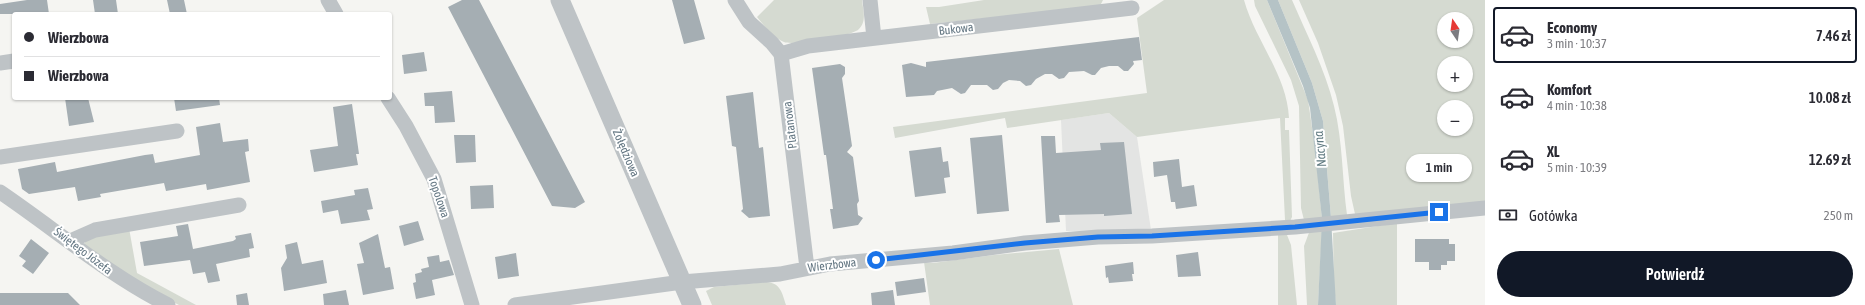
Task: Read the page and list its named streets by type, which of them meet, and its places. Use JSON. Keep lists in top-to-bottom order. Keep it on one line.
{"streets":{"street":["Bukowa","Platanowa","Żołędziowa","Topolowa","Świętego Józefa","Wierzbowa"]},"crossings":[["Bukowa","Platanowa"],["Platanowa","Wierzbowa"],["Żołędziowa","Wierzbowa"]],"water":["Nacyna"],"north":"top","page":{"list":[{"name":"Economy","note":"3 min · 10:37","value":"7.46 zł"},{"name":"Komfort","note":"4 min · 10:38","value":"10.08 zł"},{"name":"XL","note":"5 min · 10:39","value":"12.69 zł"}],"map_buttons":["+","−"],"banner":["Wierzbowa","Wierzbowa"],"bubble":"1 min","pay":["Gotówka","250 m"],"buttons":"Potwierdź"}}
